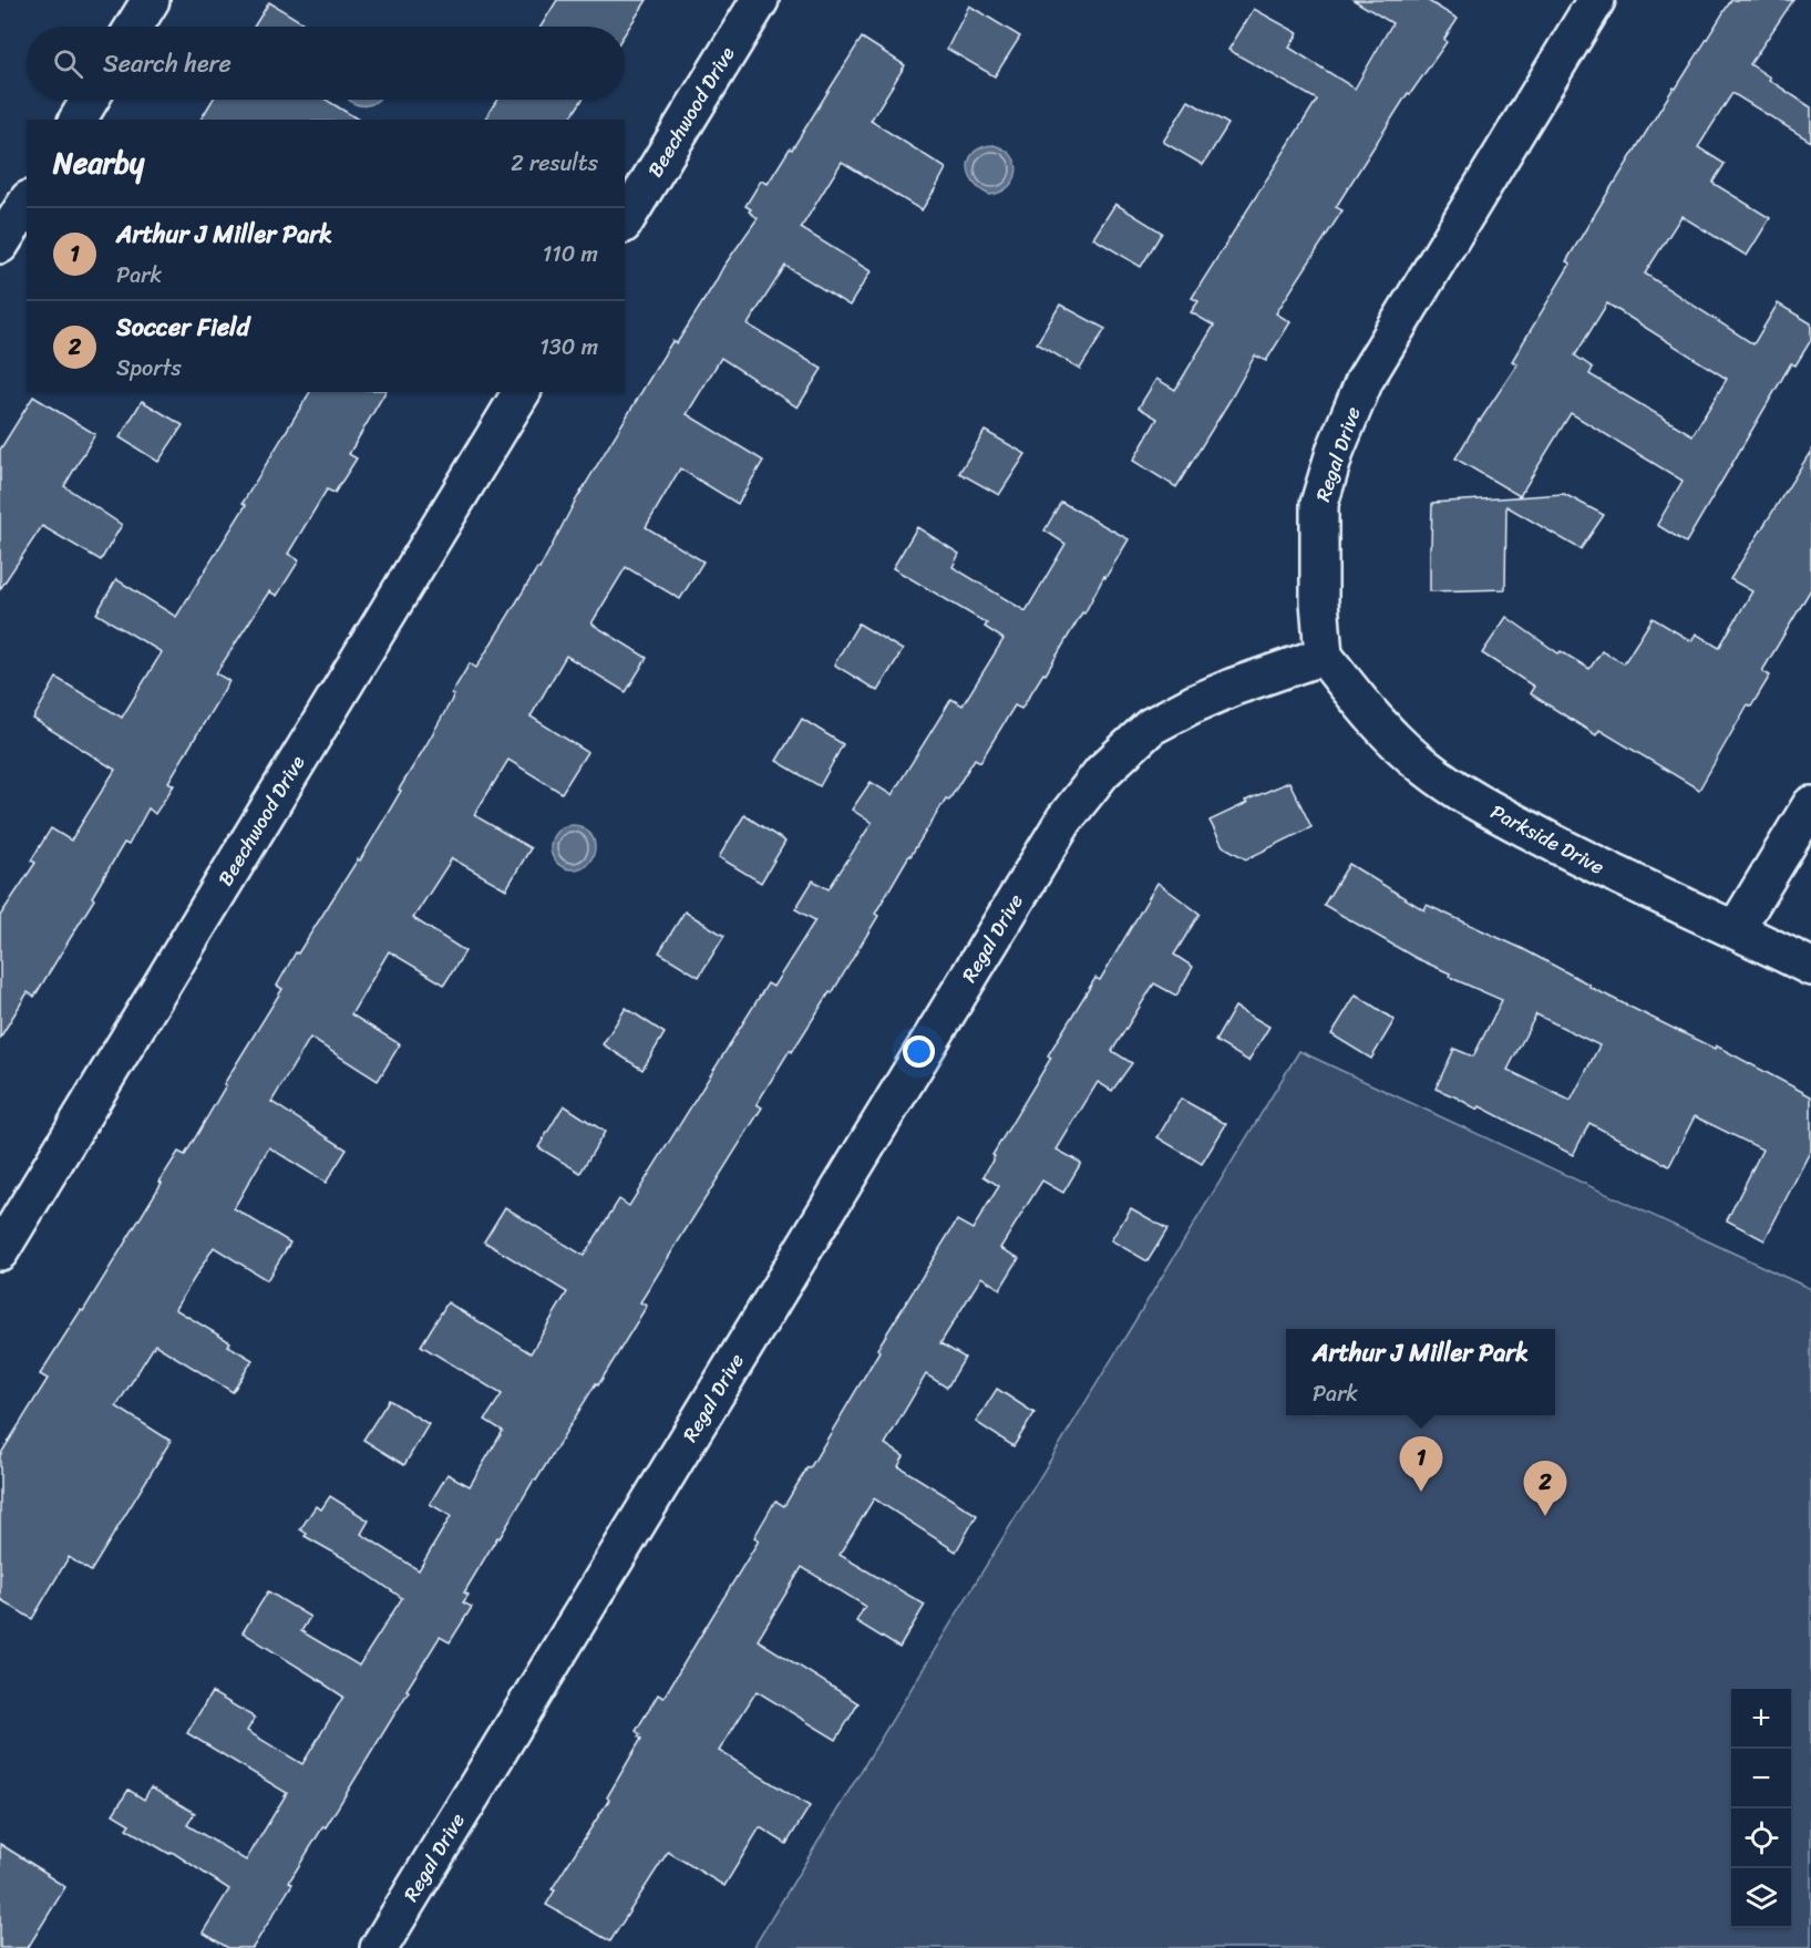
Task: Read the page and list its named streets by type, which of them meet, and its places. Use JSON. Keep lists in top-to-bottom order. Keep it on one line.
{"streets":{"street":["Beechwood Drive","Regal Drive","Parkside Drive"]},"crossings":[["Regal Drive","Parkside Drive"]],"page":{"search":"Search here","heading":["Nearby","2 results"],"list":[{"mark":"1","name":"Arthur J Miller Park","note":"Park","value":"110 m"},{"mark":"2","name":"Soccer Field","note":"Sports","value":"130 m"}],"popup":["Arthur J Miller Park","Park"],"pins":["1","2"],"map_buttons":["+","−"]}}
